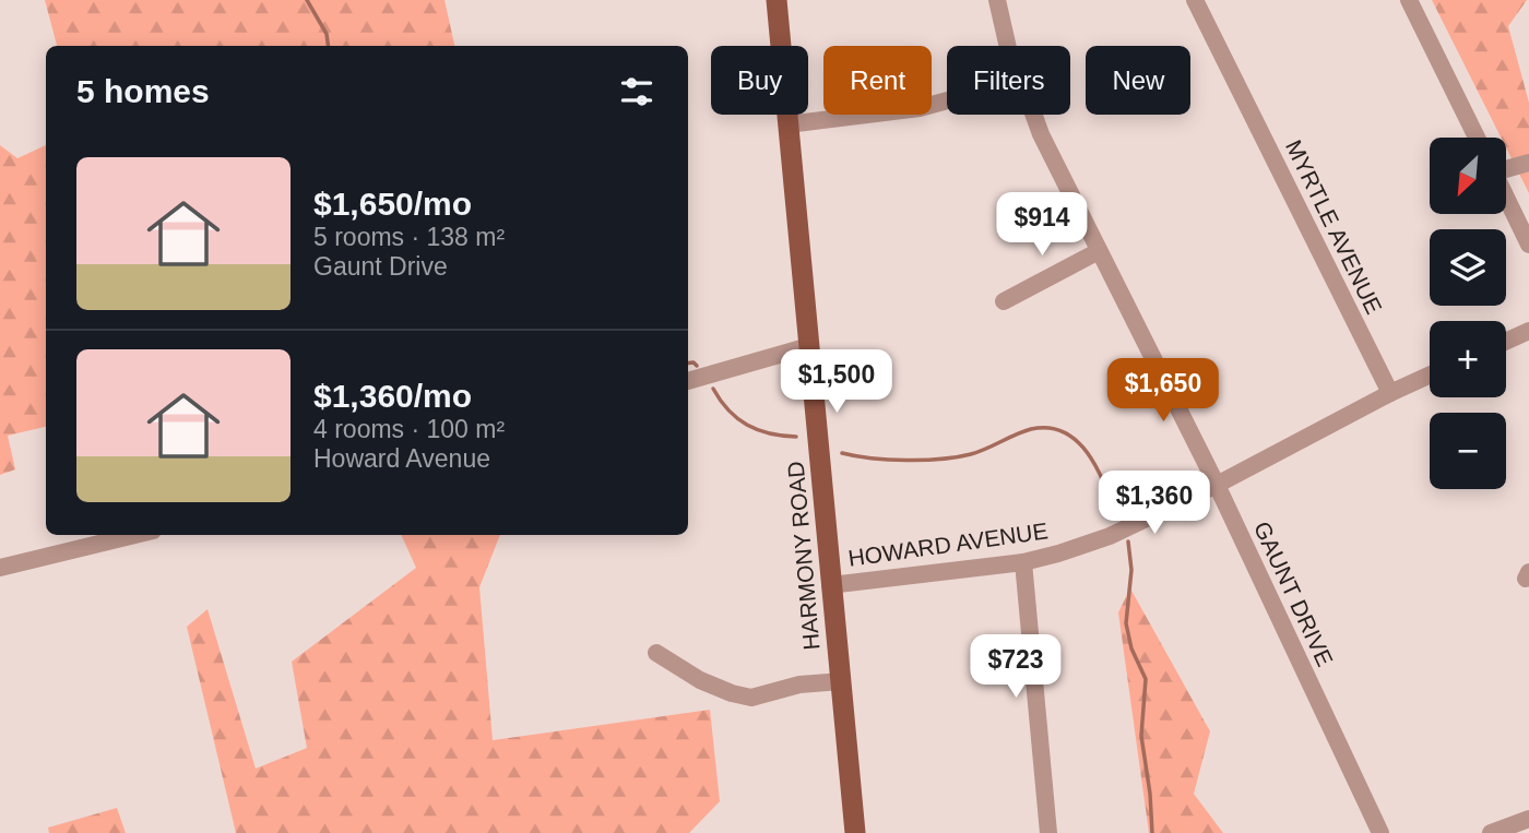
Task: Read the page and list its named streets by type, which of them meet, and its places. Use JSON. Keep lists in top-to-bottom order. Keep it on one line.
{"streets":{"main road":["HARMONY ROAD"],"street":["MYRTLE AVENUE","HOWARD AVENUE","GAUNT DRIVE"]},"crossings":[["MYRTLE AVENUE","HOWARD AVENUE"],["HOWARD AVENUE","HARMONY ROAD"],["HOWARD AVENUE","GAUNT DRIVE"]],"north":"bottom left","page":{"chip":["Buy","Rent","Filters","New"],"heading":"5 homes","map_buttons":["+","−"],"list":[{"name":"$1,650/mo","note":"5 rooms · 138 m² · Gaunt Drive"},{"name":"$1,360/mo","note":"4 rooms · 100 m² · Howard Avenue"}],"price":["$914","$1,500","$1,650","$1,360","$723"]}}
